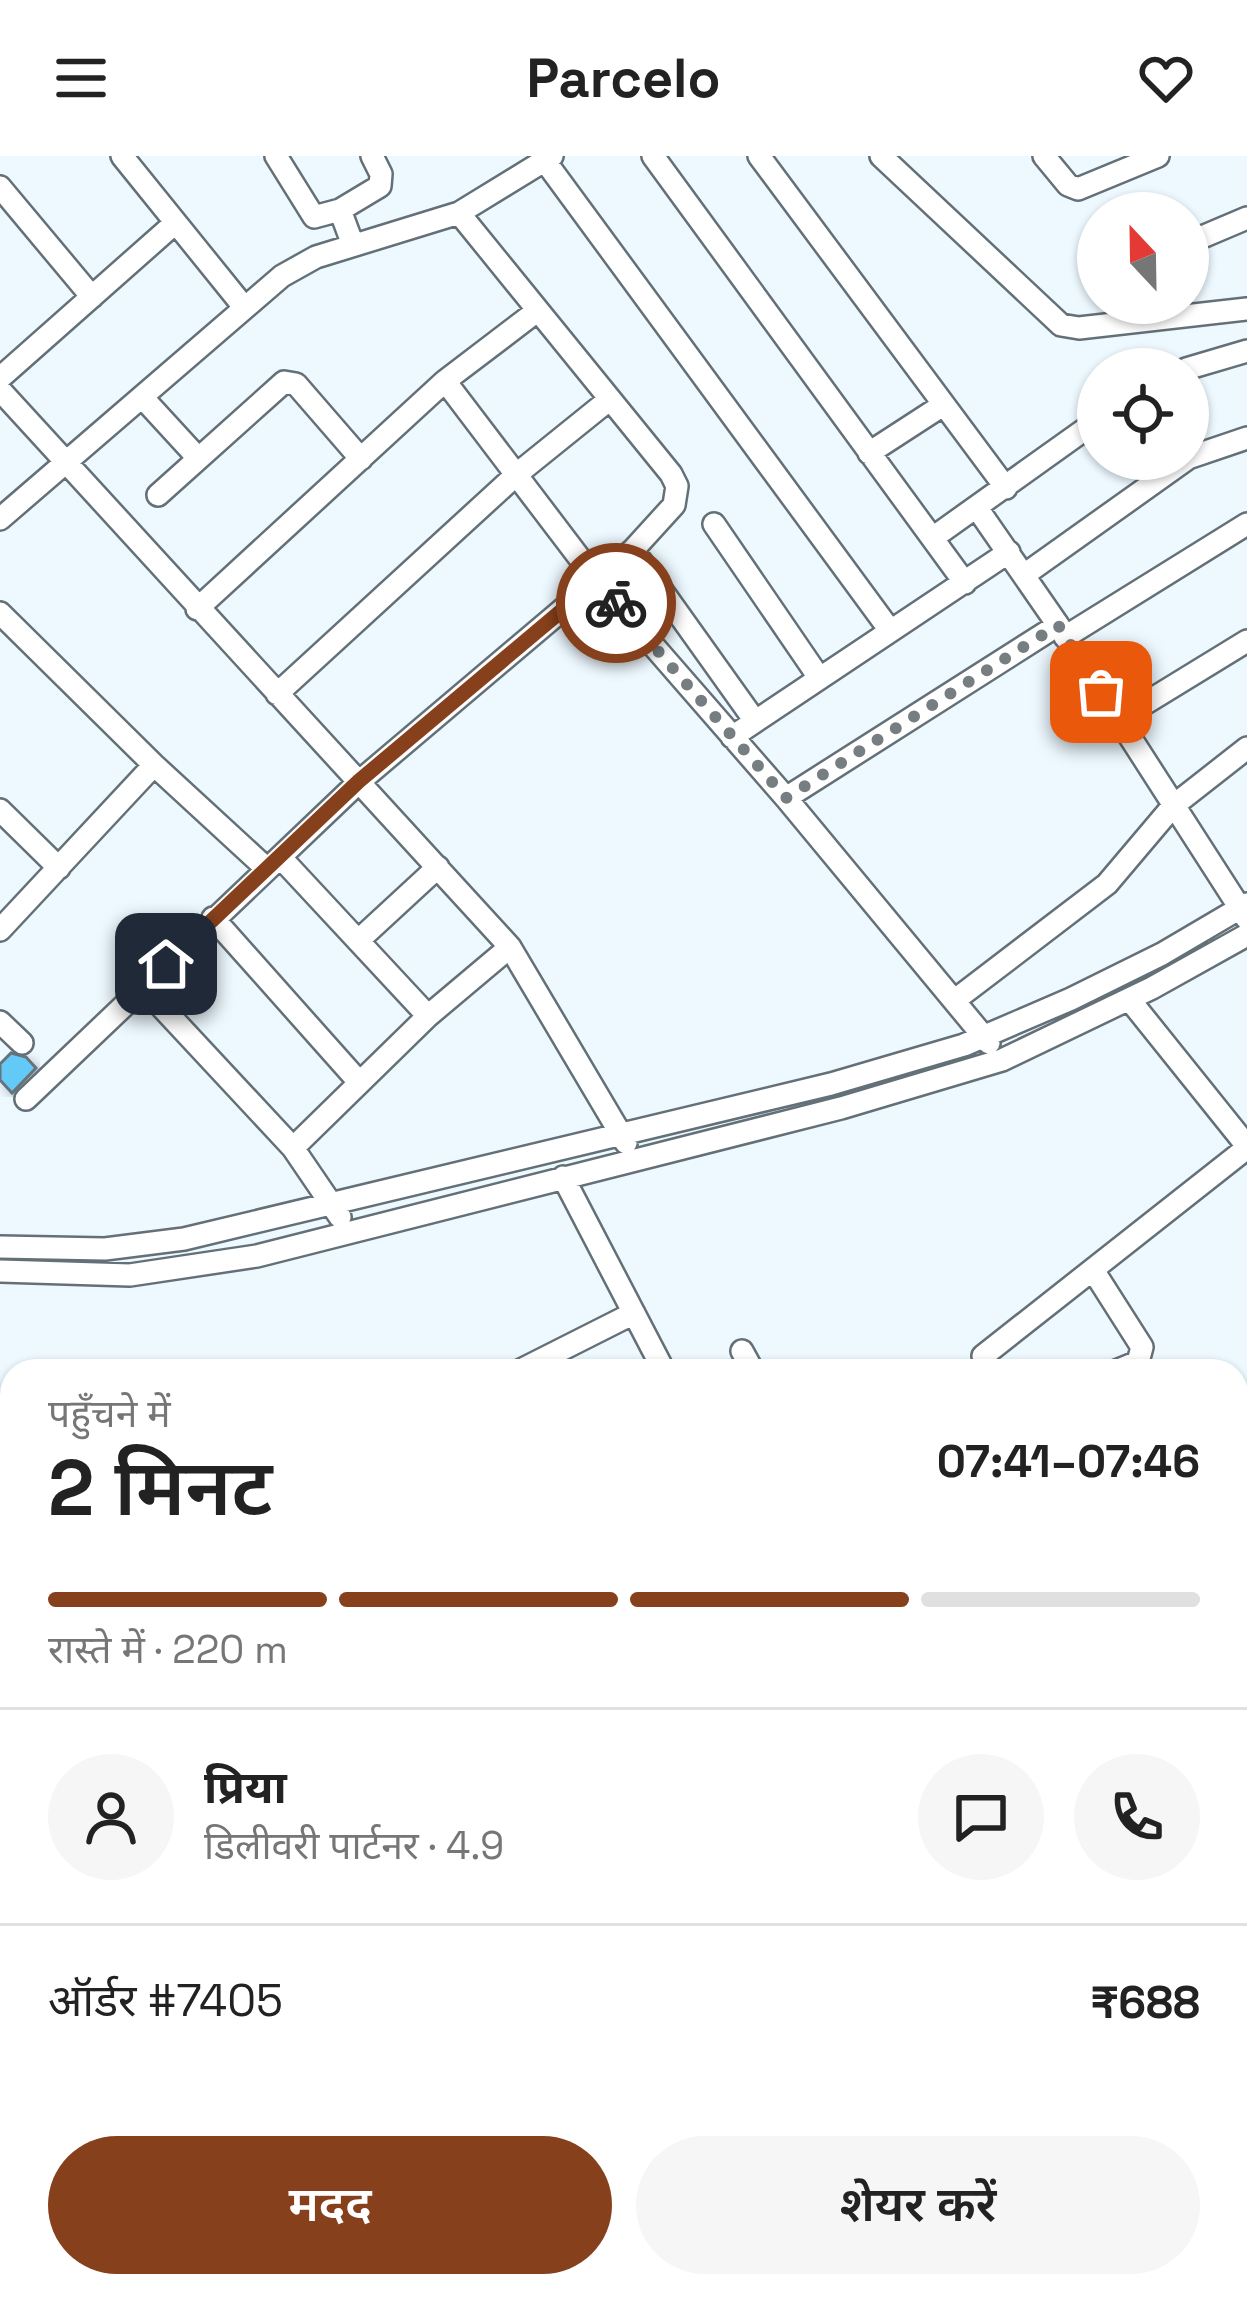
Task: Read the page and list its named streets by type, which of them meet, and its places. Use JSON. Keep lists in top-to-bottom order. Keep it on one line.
{"north":"top","page":{"header":"Parcelo","heading":["2 मिनट","पहुँचने में","07:41–07:46"],"panel":["प्रिया","डिलीवरी पार्टनर · 4.9","ऑर्डर #7405","₹688"],"bar":"रास्ते में · 220 m","buttons":["मदद","शेयर करें"]}}
